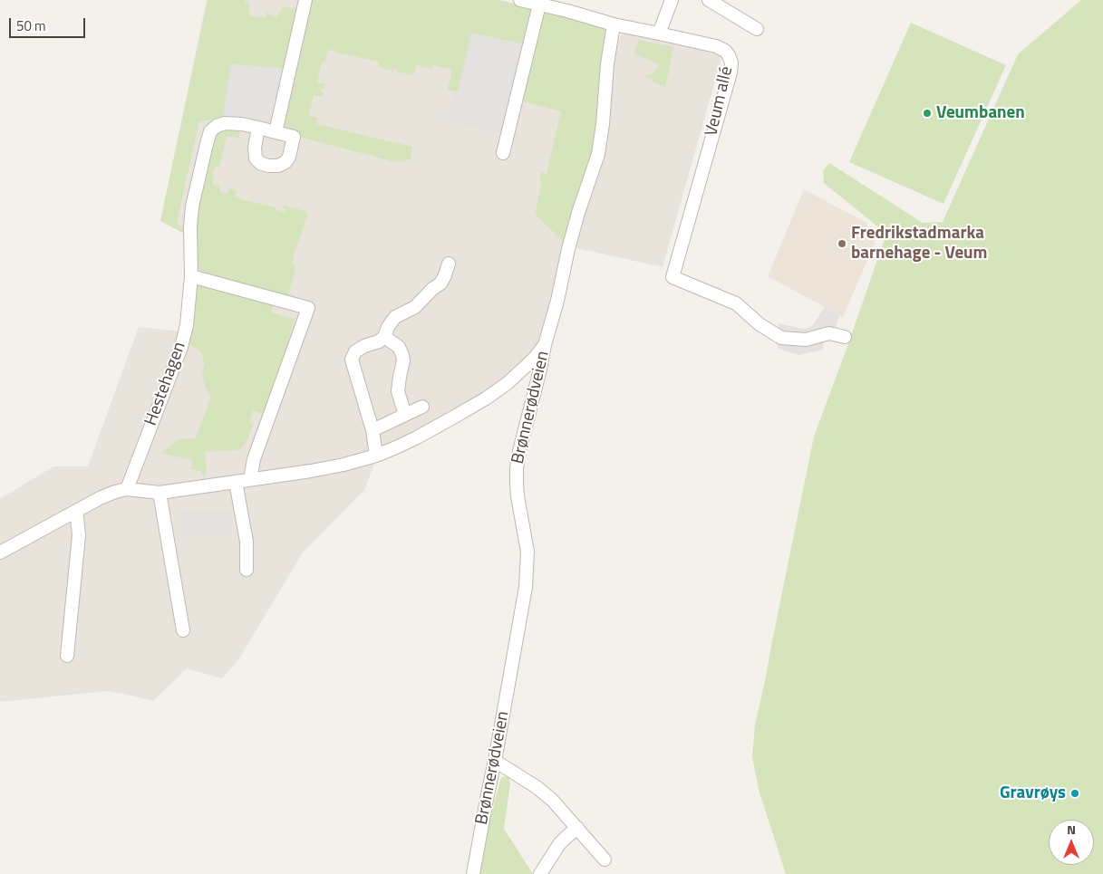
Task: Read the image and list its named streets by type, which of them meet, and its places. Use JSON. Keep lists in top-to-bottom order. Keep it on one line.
{"streets":{"street":["Veum allé","Hestehagen","Brønnerødveien"]},"crossings":[["Veum allé","Brønnerødveien"]],"places":["Veumbanen","Fredrikstadmarka barnehage - Veum","Gravrøys"],"scale_bar":"50 m","north":"top"}
